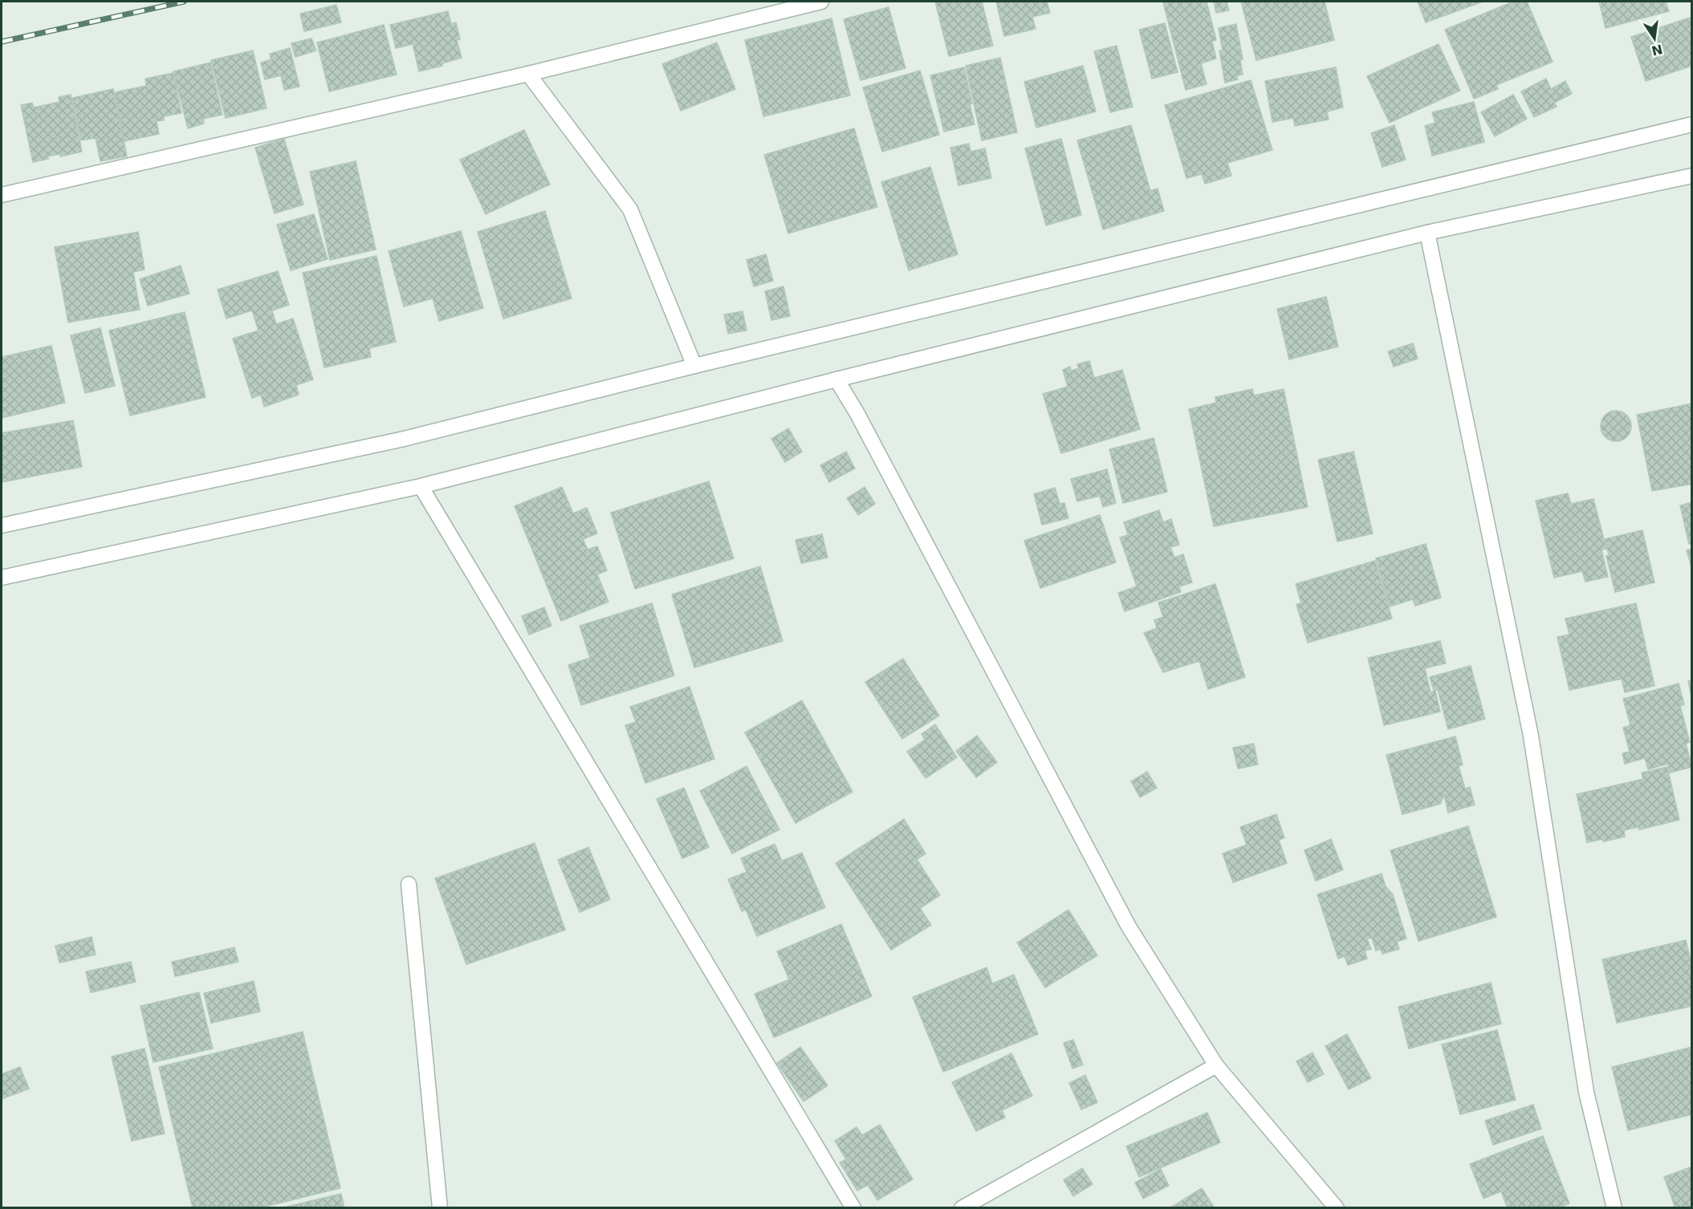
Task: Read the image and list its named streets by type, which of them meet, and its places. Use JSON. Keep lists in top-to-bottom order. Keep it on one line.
{"north":"bottom"}
